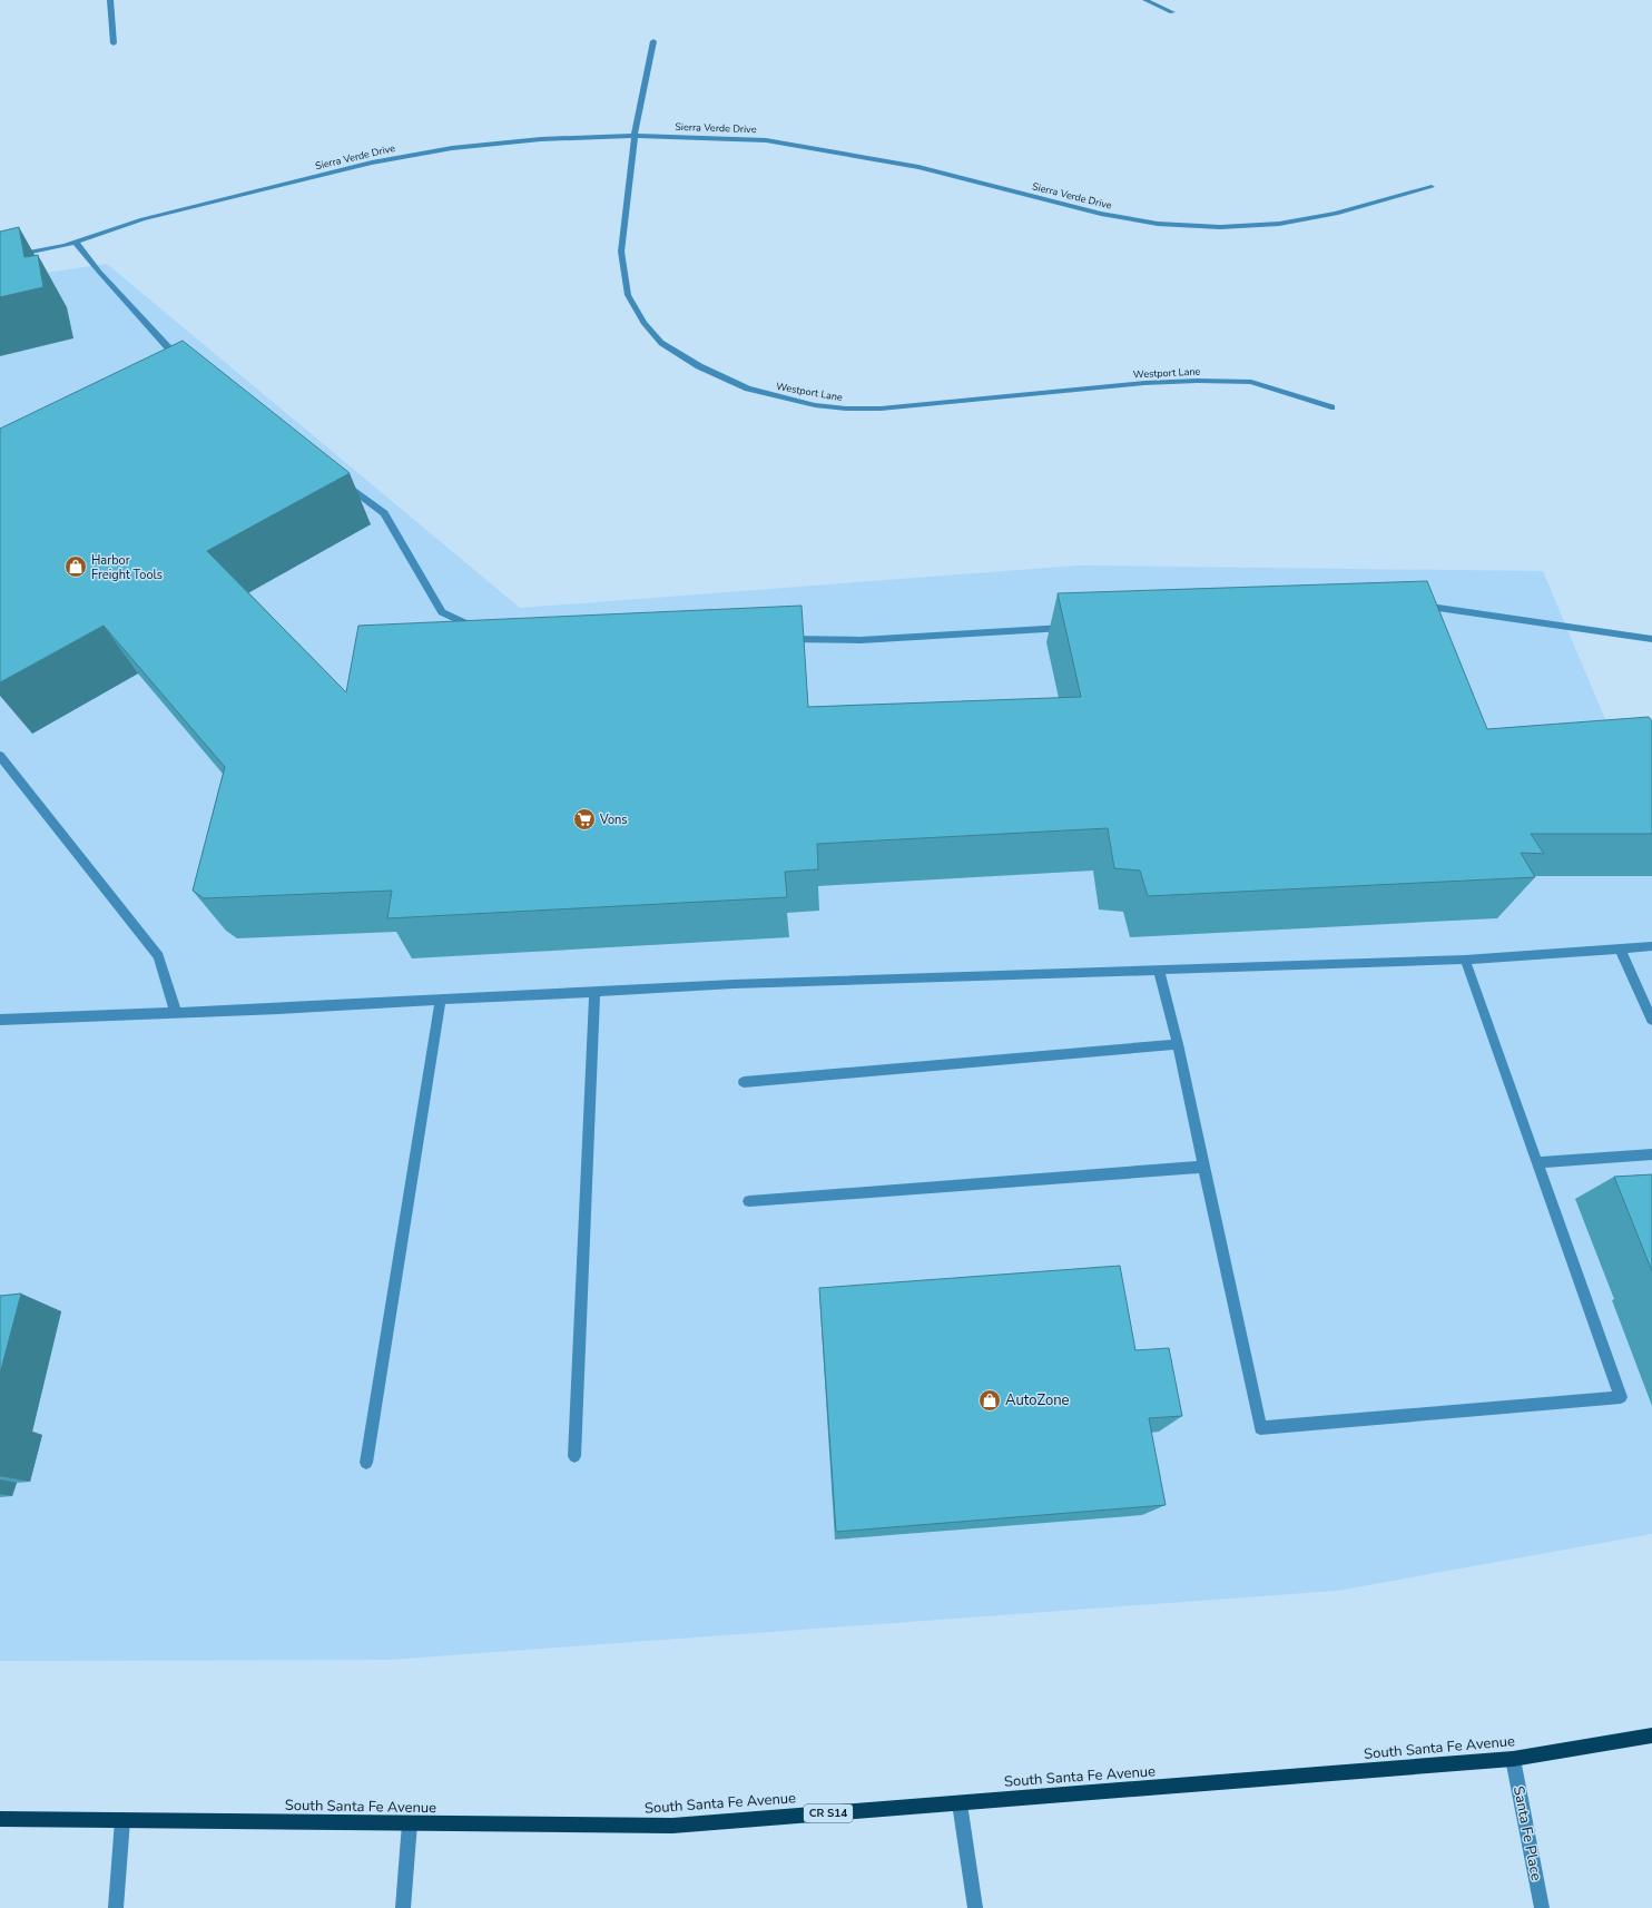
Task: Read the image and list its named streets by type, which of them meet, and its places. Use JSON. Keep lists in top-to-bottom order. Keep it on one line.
{"streets":{"main road":["South Santa Fe Avenue","CR S14"],"street":["Sierra Verde Drive","Westport Lane","Santa Fe Place"]},"crossings":[["Sierra Verde Drive","Westport Lane"],["South Santa Fe Avenue","Santa Fe Place"]],"places":{"shop":["Harbor Freight Tools","AutoZone"],"supermarket":["Vons"]}}
